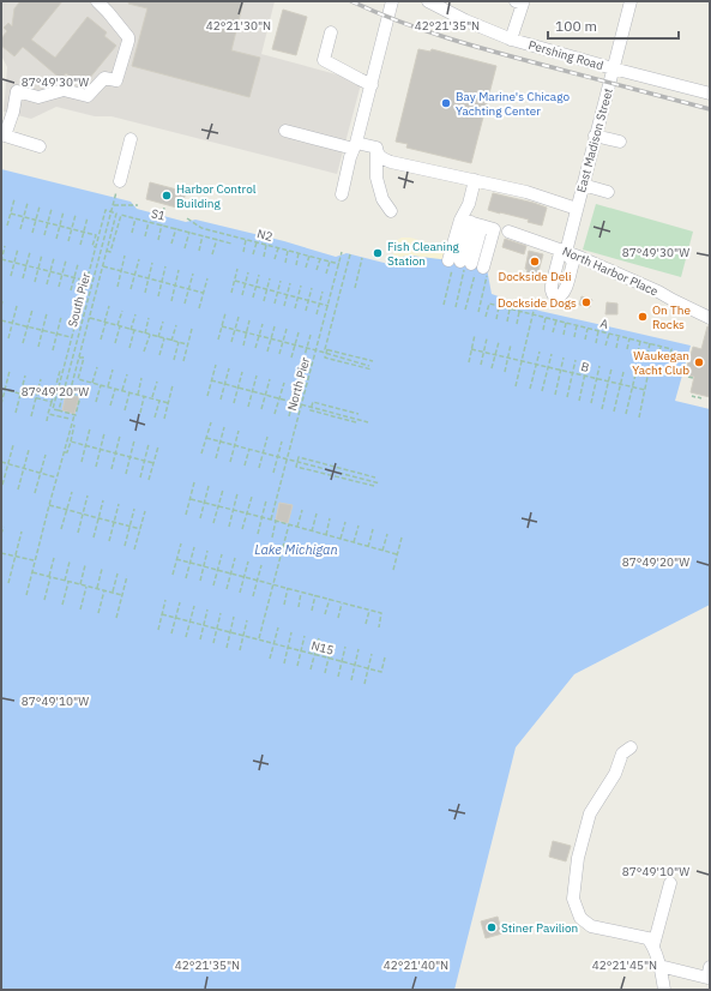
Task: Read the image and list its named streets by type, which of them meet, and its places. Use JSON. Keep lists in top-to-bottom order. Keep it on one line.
{"streets":{"street":["Pershing Road","East Madison Street","North Harbor Place"],"path":["S1","N2","South Pier","A","B","North Pier","N15"]},"crossings":[["Pershing Road","East Madison Street"],["East Madison Street","North Harbor Place"],["N2","North Pier"]],"water":["Lake Michigan"],"places":["Bay Marine's Chicago Yachting Center","Harbor Control Building","Fish Cleaning Station","Dockside Deli","Dockside Dogs","On The Rocks","Waukegan Yacht Club","Stiner Pavilion"],"scale_bar":"100 m","coordinates":["42°21'30\"N","42°21'35\"N","87°49'30\"W","87°49'20\"W","87°49'10\"W","42°21'40\"N","42°21'45\"N"]}
